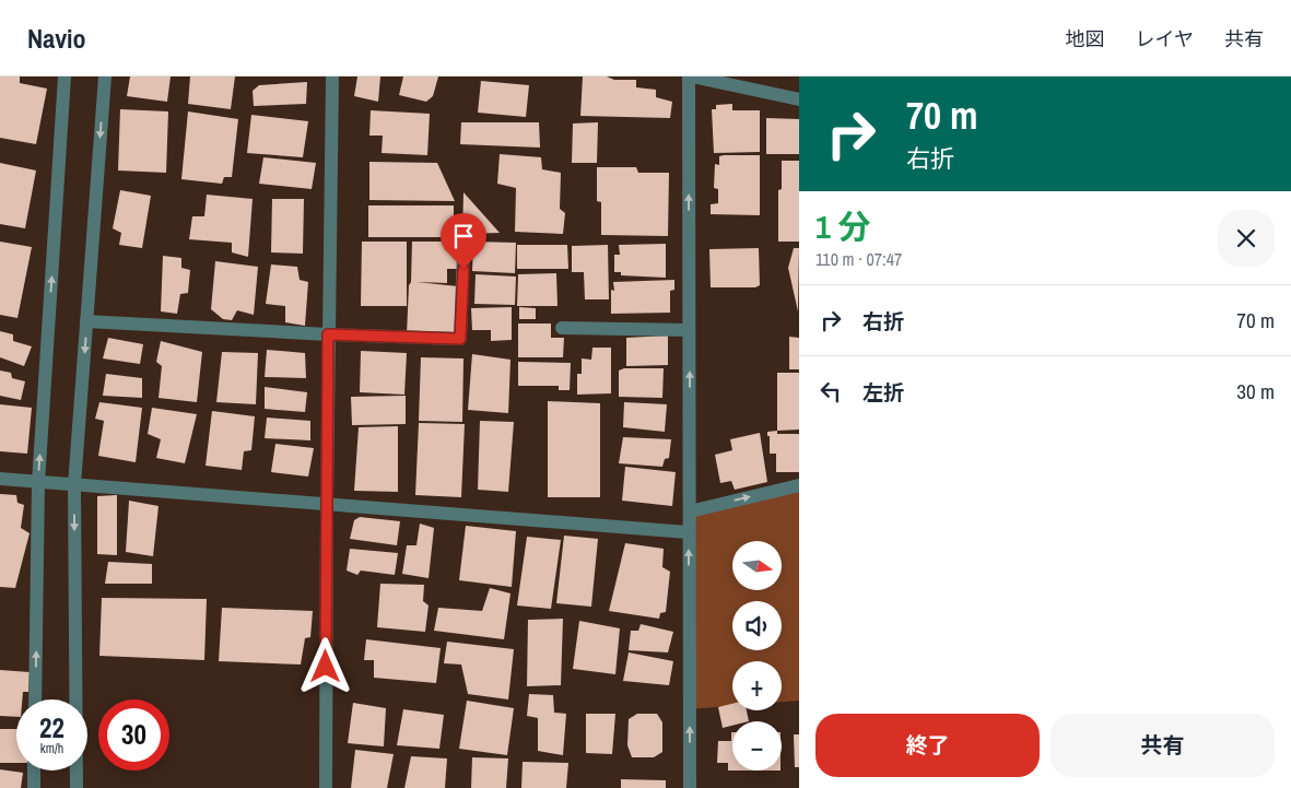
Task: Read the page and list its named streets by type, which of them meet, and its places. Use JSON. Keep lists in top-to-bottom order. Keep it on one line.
{"north":"right","page":{"header":"Navio","nav":["地図","レイヤ","共有"],"turn":["70 m","右折"],"heading":["1 分","110 m · 07:47"],"list":[{"name":"右折","value":"70 m"},{"name":"左折","value":"30 m"}],"map_buttons":["+","−"],"speed":"22 km/h","limit":"30","buttons":["終了","共有"]}}
